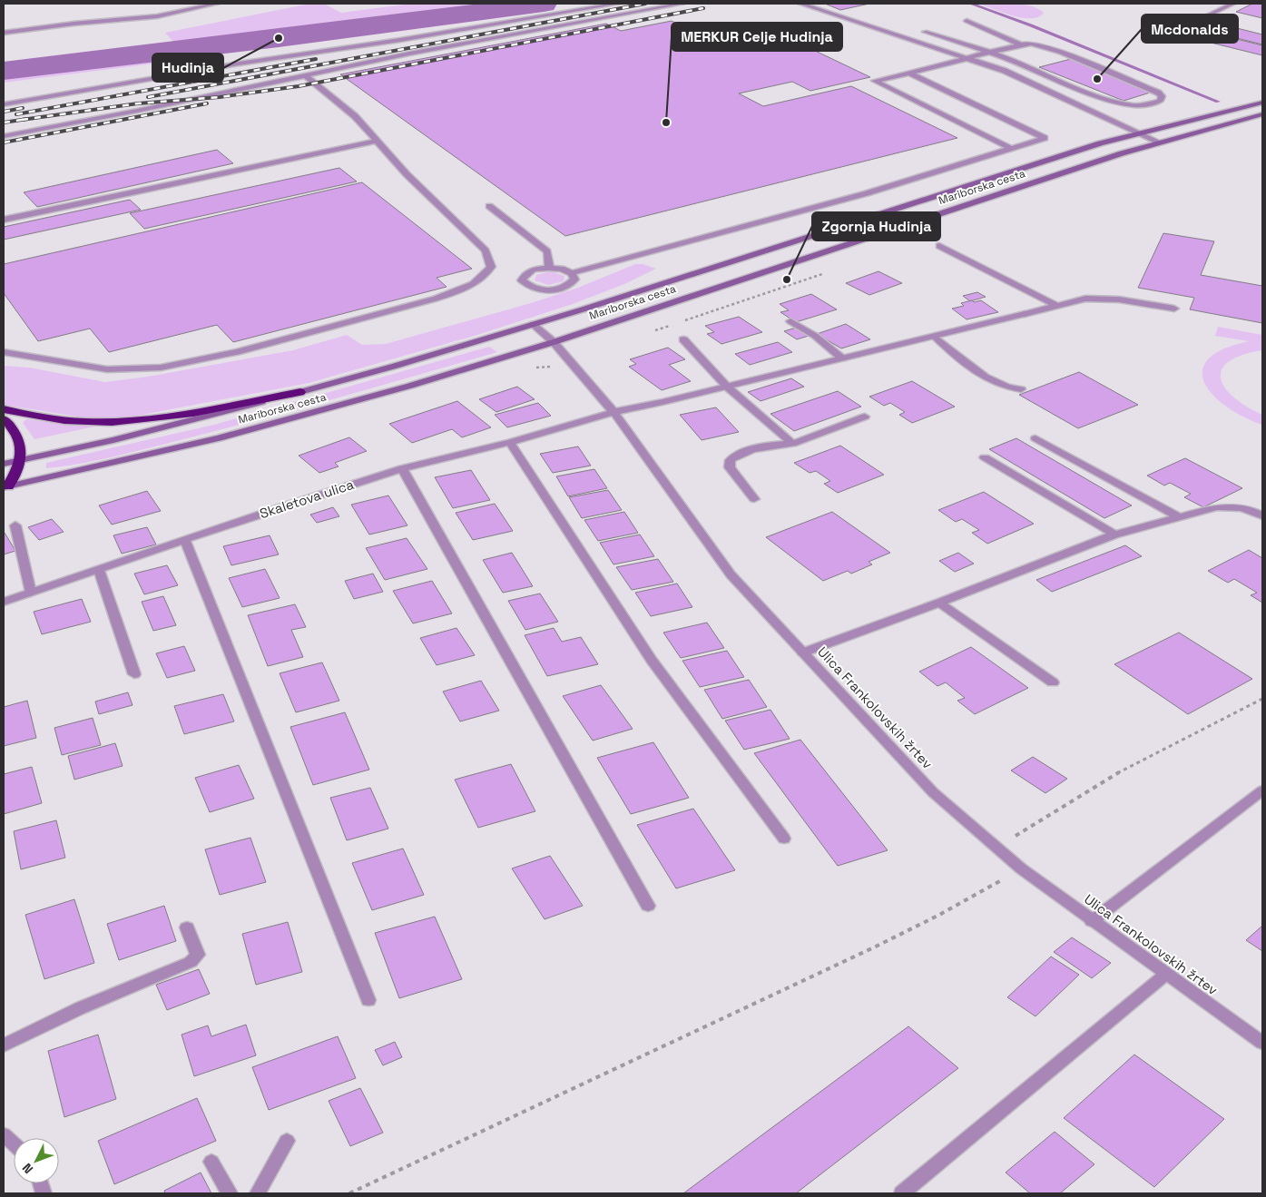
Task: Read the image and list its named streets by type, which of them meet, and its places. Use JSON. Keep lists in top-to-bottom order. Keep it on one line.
{"streets":{"main road":["Mariborska cesta"],"street":["Skaletova ulica","Ulica Frankolovskih žrtev"]},"crossings":[["Mariborska cesta","Ulica Frankolovskih žrtev"],["Skaletova ulica","Ulica Frankolovskih žrtev"]],"places":["Hudinja","Mcdonalds","MERKUR Celje Hudinja","Zgornja Hudinja"],"north":"bottom left"}
